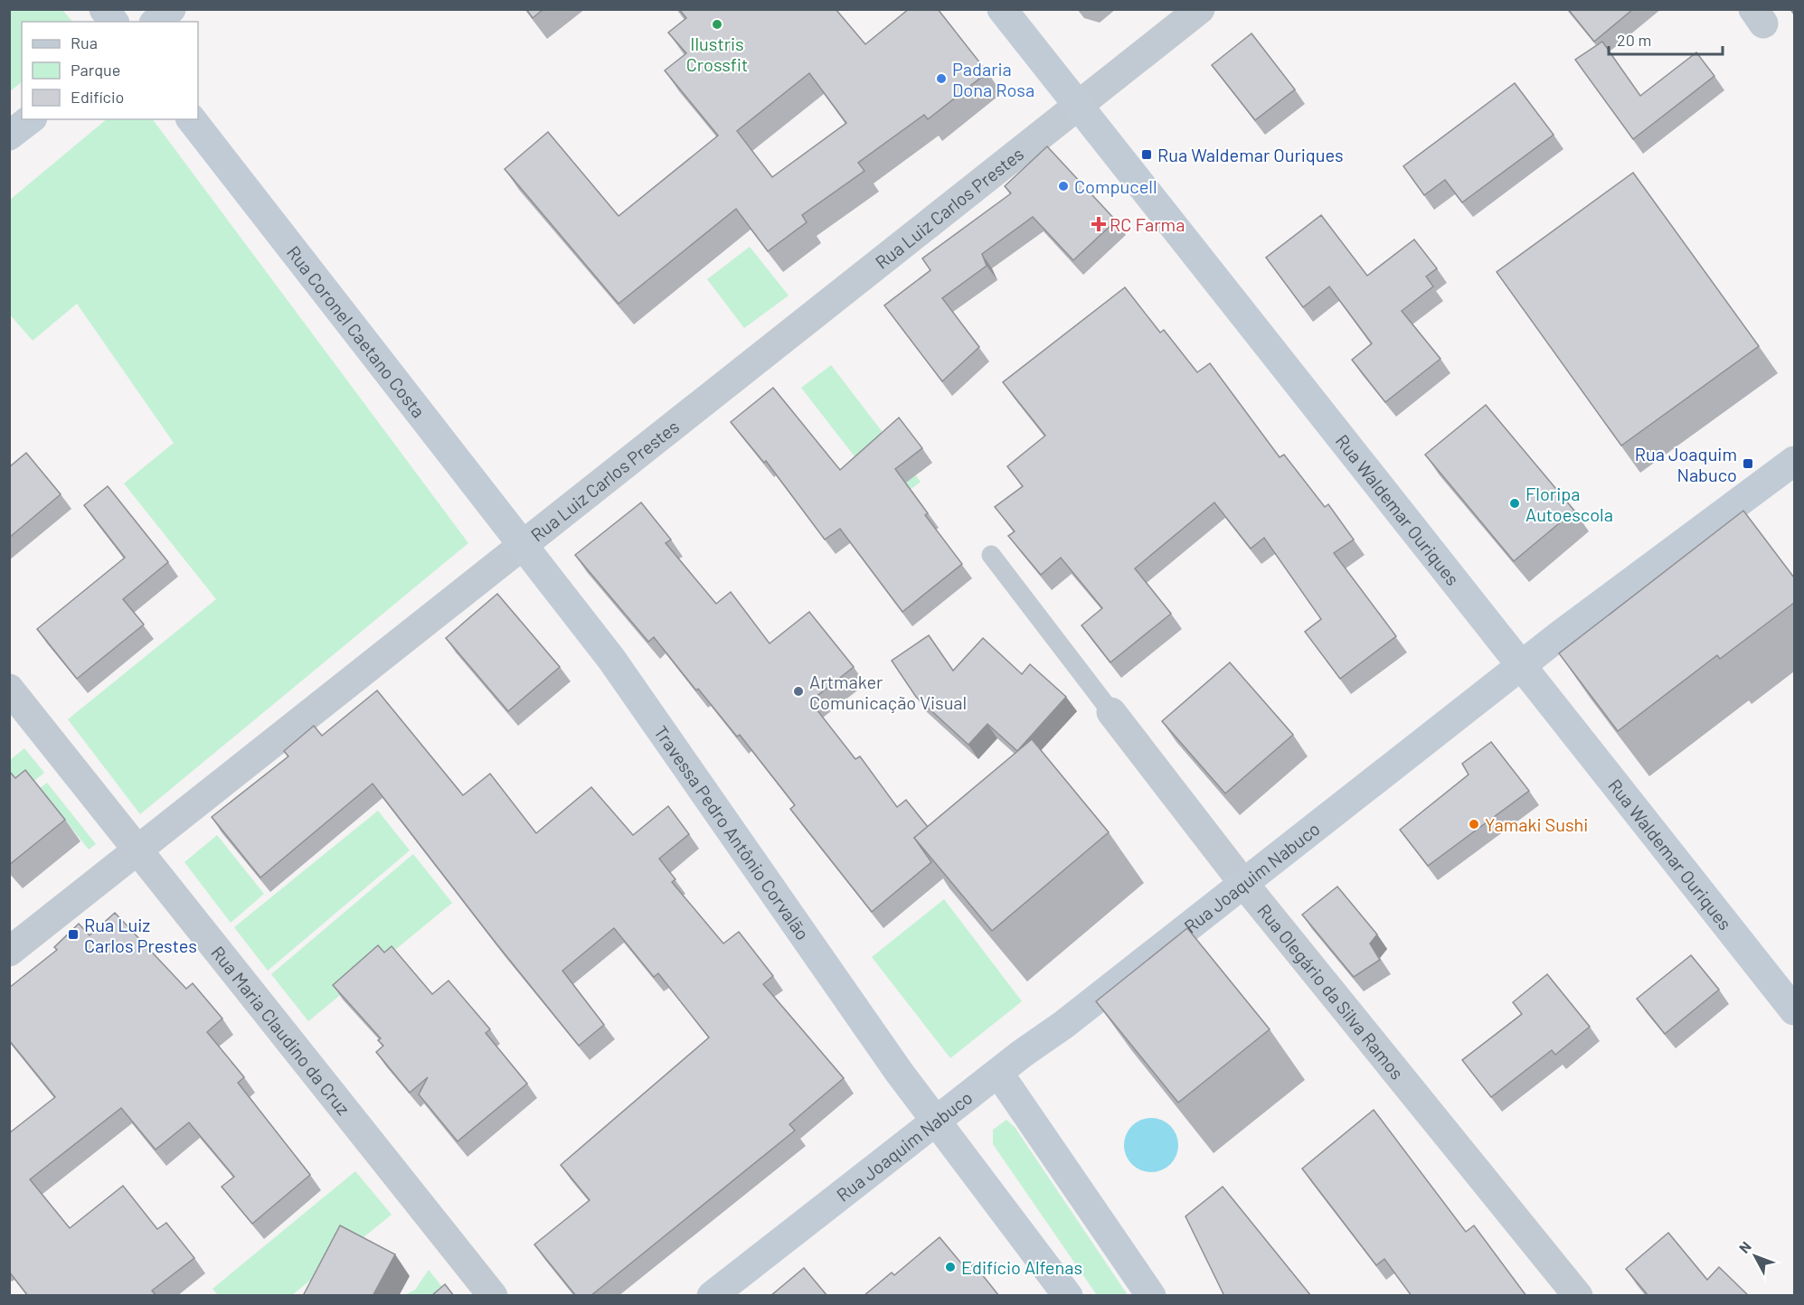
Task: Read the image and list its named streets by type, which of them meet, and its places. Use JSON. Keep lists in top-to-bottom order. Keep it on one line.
{"streets":{"street":["Rua Luiz Carlos Prestes","Rua Coronel Caetano Costa","Rua Waldemar Ouriques","Travessa Pedro Antônio Corvalão","Rua Joaquim Nabuco","Rua Olegário da Silva Ramos","Rua Maria Claudino da Cruz"]},"crossings":[["Rua Luiz Carlos Prestes","Rua Coronel Caetano Costa"],["Rua Luiz Carlos Prestes","Rua Waldemar Ouriques"],["Rua Luiz Carlos Prestes","Travessa Pedro Antônio Corvalão"],["Rua Luiz Carlos Prestes","Rua Maria Claudino da Cruz"],["Rua Coronel Caetano Costa","Travessa Pedro Antônio Corvalão"],["Rua Waldemar Ouriques","Rua Joaquim Nabuco"],["Travessa Pedro Antônio Corvalão","Rua Joaquim Nabuco"],["Rua Joaquim Nabuco","Rua Olegário da Silva Ramos"]],"places":{"other":["Ilustris Crossfit","Padaria Dona Rosa","Compucell","Floripa Autoescola","Artmaker Comunicação Visual","Yamaki Sushi","Edifício Alfenas"],"transit":["Rua Waldemar Ouriques","Rua Joaquim Nabuco","Rua Luiz Carlos Prestes"],"health":["RC Farma"]},"legend":["Rua","Parque","Edifício"],"scale_bar":"20 m","north":"top left"}
